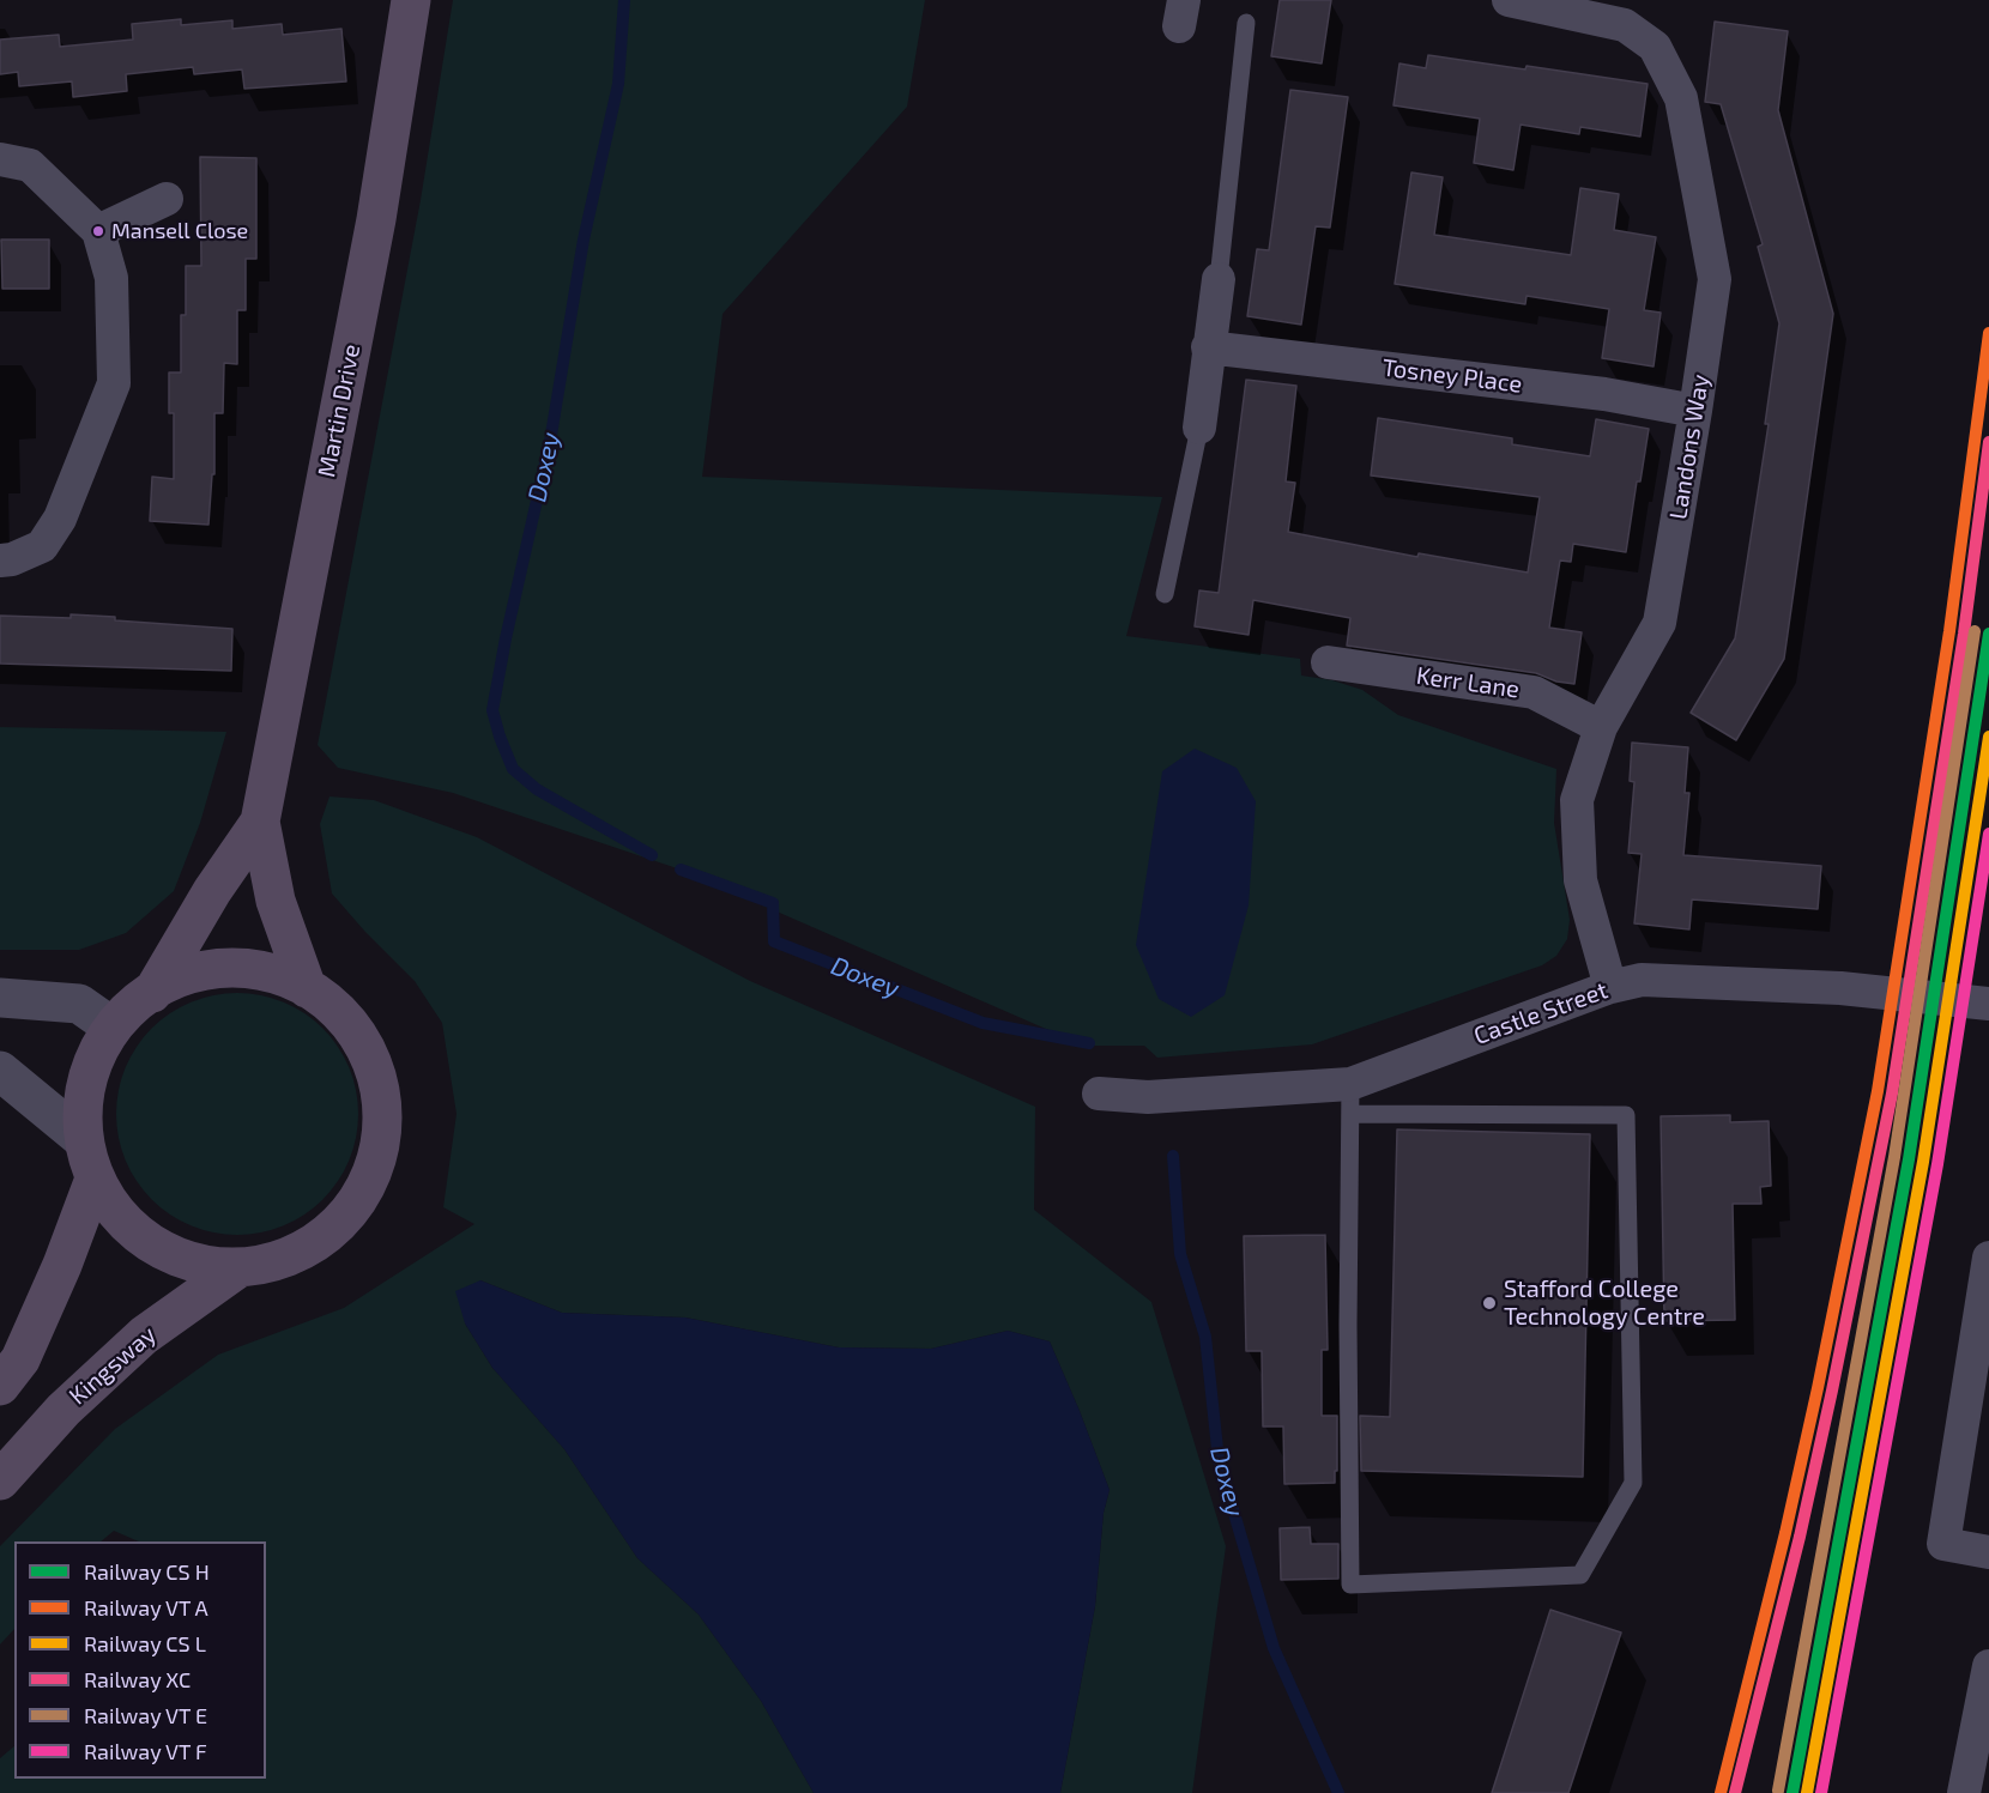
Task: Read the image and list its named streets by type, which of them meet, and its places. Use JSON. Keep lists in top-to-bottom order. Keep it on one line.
{"streets":{"main road":["Martin Drive","Kingsway"],"street":["Tosney Place","Landons Way","Kerr Lane","Castle Street"]},"crossings":[["Tosney Place","Landons Way"],["Martin Drive","Kingsway"],["Landons Way","Kerr Lane"],["Landons Way","Castle Street"]],"water":["Doxey"],"places":["Mansell Close","Stafford College Technology Centre"],"lines":["rail line XC"],"legend":["Railway CS H","Railway VT A","Railway CS L","Railway XC","Railway VT E","Railway VT F"]}
